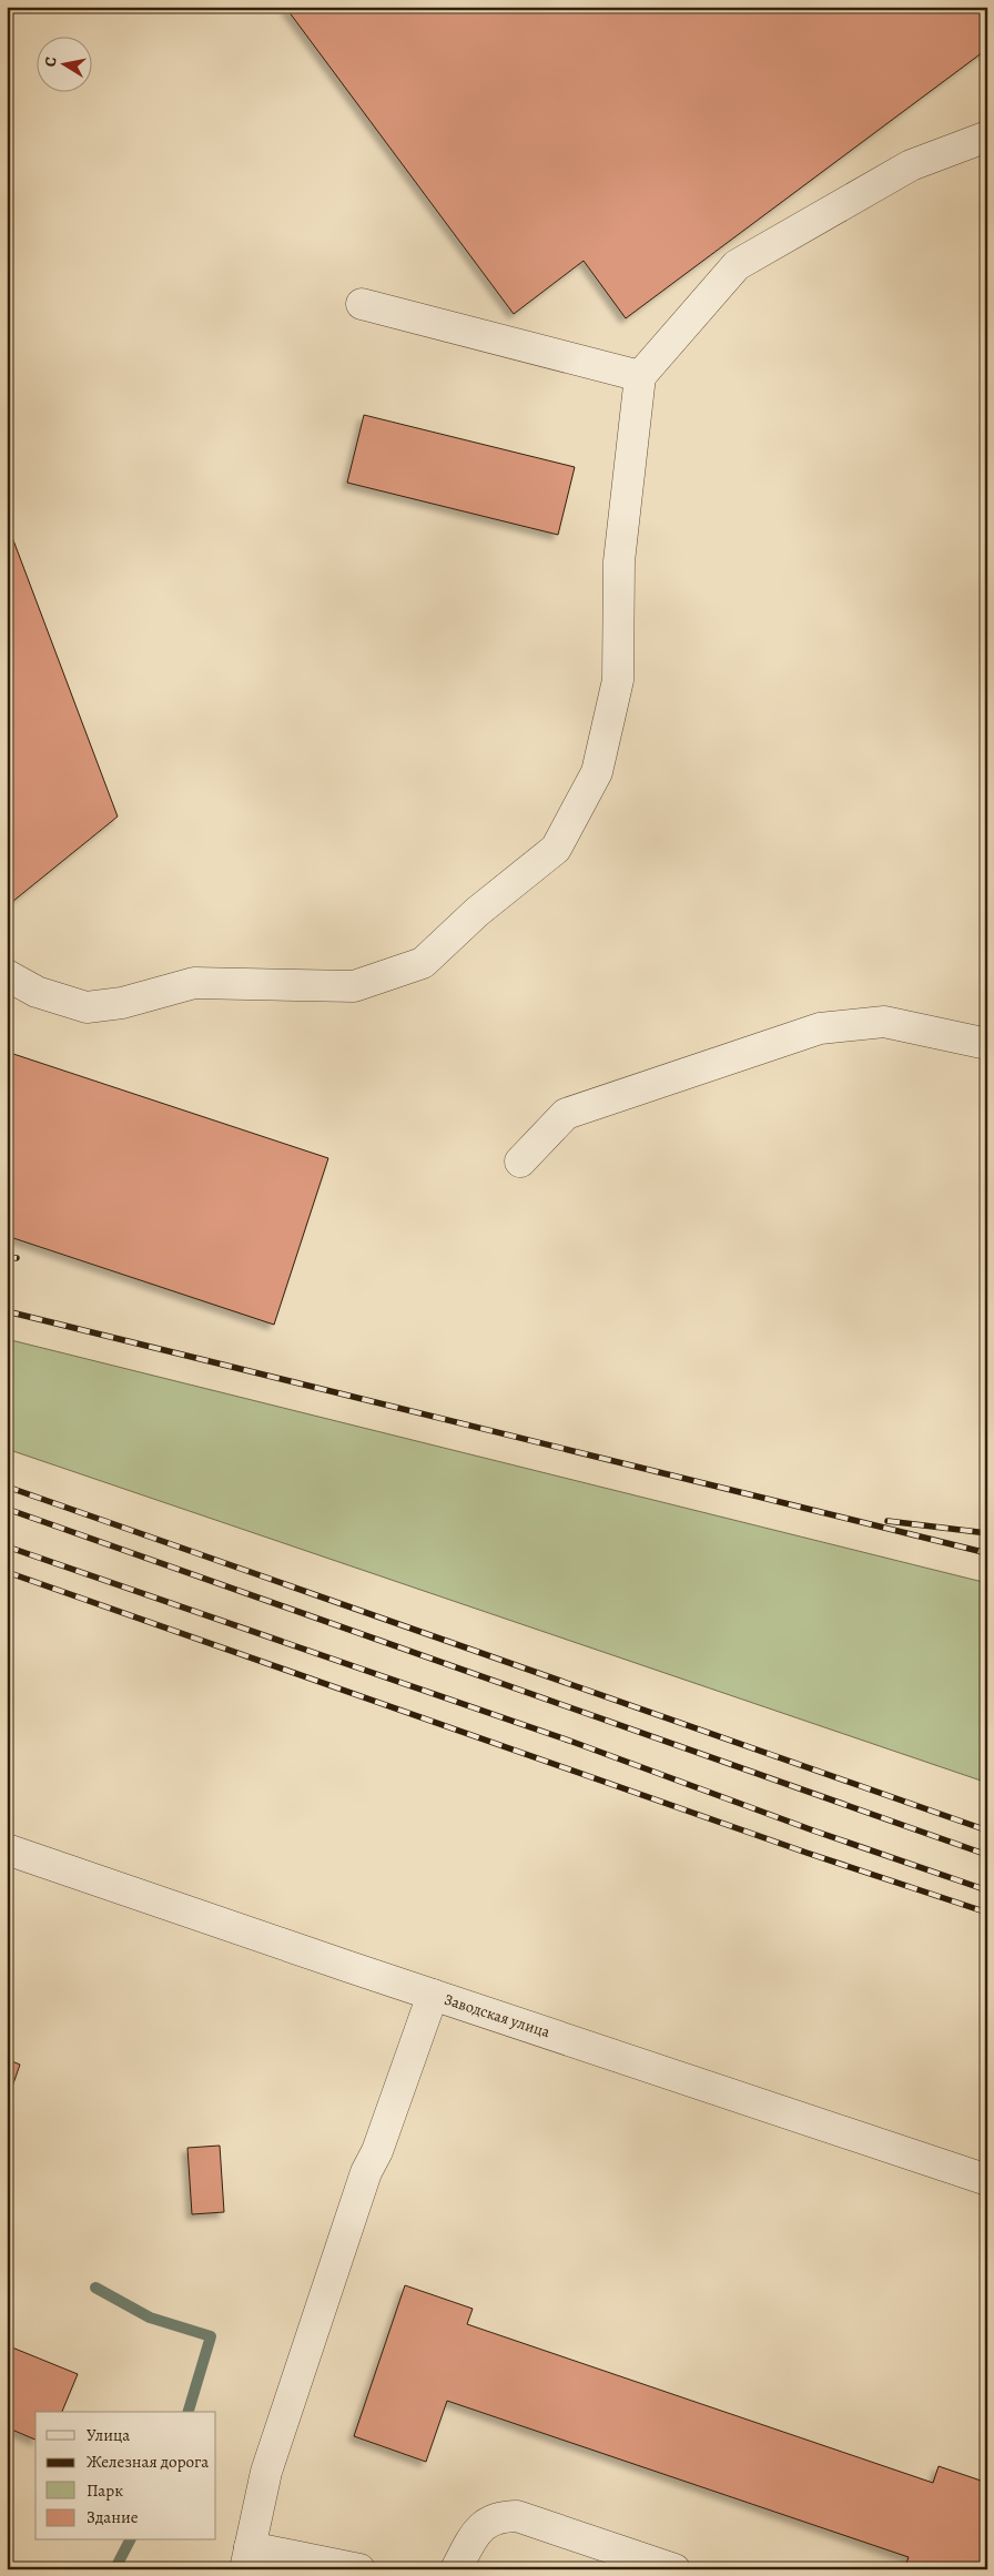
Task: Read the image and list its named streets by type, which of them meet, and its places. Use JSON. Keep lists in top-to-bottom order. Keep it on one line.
{"streets":{"street":["Заводская улица"]},"legend":["Улица","Железная дорога","Парк","Здание"],"north":"left"}
